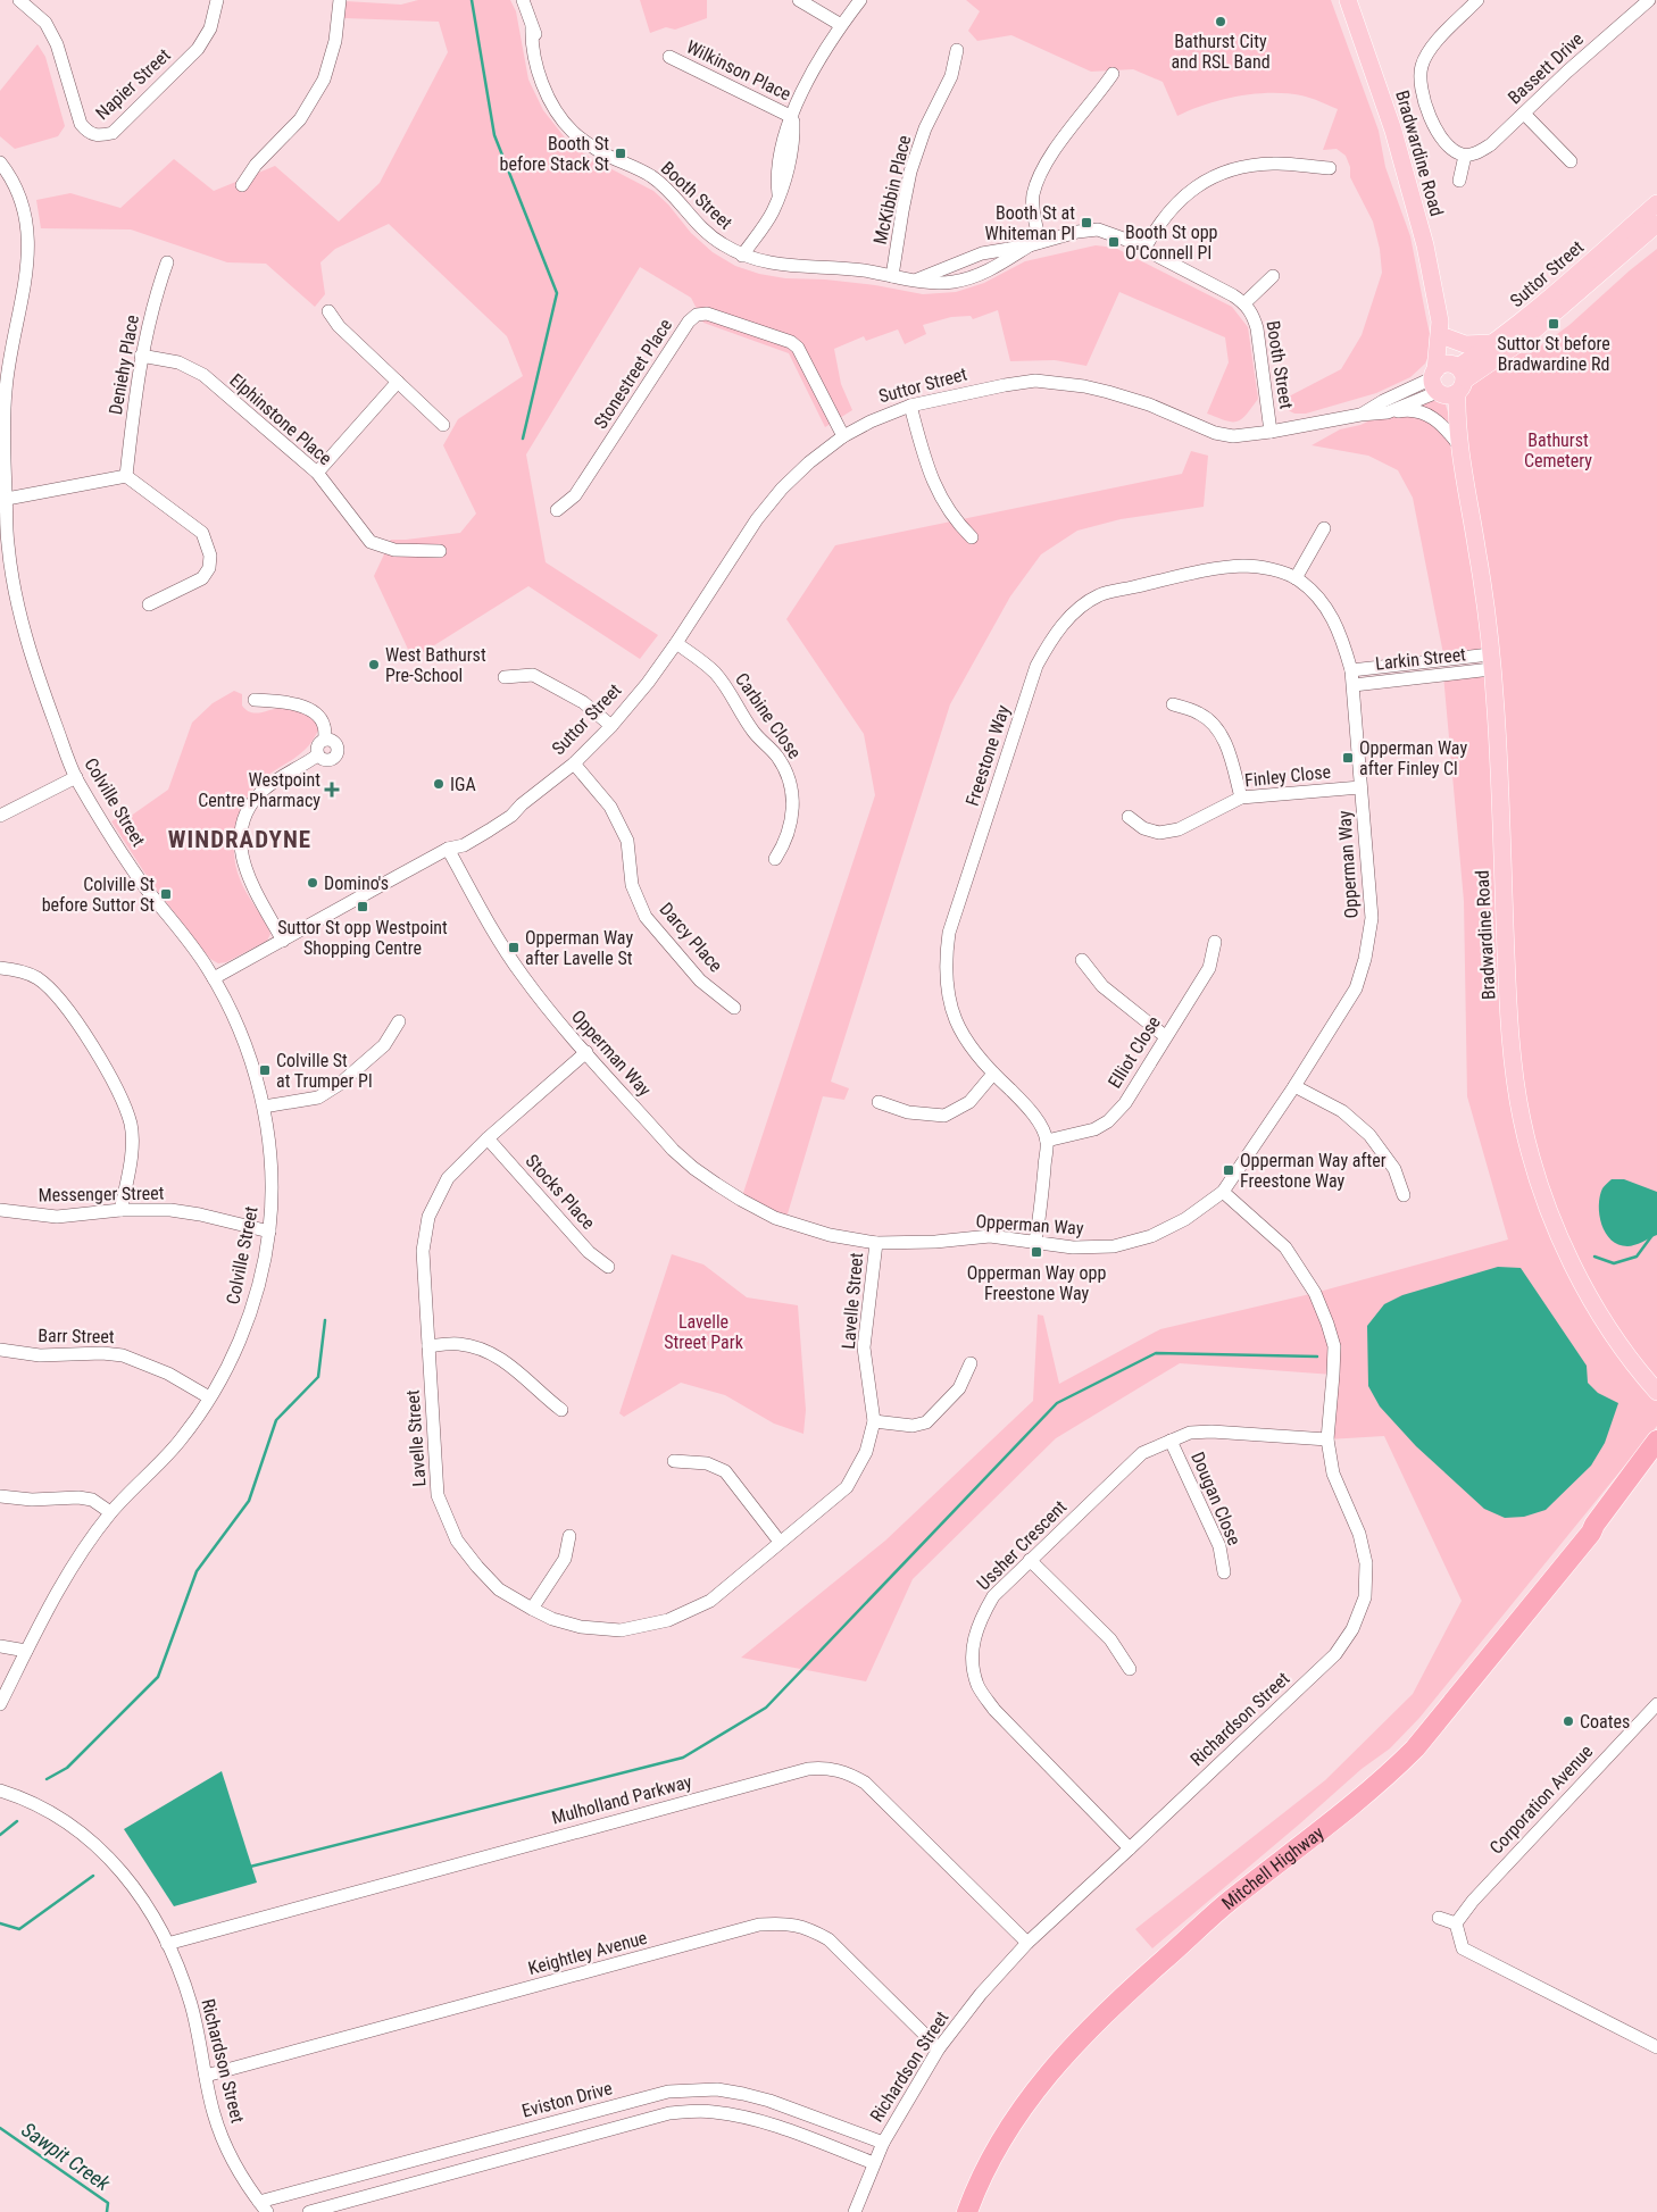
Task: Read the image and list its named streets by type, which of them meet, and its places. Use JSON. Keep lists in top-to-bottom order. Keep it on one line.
{"streets":{"highway":["Mitchell Highway"],"main road":["Bradwardine Road","Suttor Street"],"street":["Bassett Drive","Wilkinson Place","Napier Street","McKibbin Place","Booth Street","Deniehy Place","Stonestreet Place","Elphinstone Place","Larkin Street","Carbine Close","Freestone Way","Finley Close","Colville Street","Opperman Way","Darcy Place","Elliot Close","Stocks Place","Messenger Street","Lavelle Street","Barr Street","Dougan Close","Ussher Crescent","Richardson Street","Mulholland Parkway","Corporation Avenue","Keightley Avenue","Eviston Drive"]},"crossings":[["Bradwardine Road","Suttor Street"],["Bradwardine Road","Larkin Street"],["McKibbin Place","Booth Street"],["Booth Street","Suttor Street"],["Suttor Street","Stonestreet Place"],["Suttor Street","Carbine Close"],["Suttor Street","Colville Street"],["Suttor Street","Opperman Way"],["Suttor Street","Darcy Place"],["Deniehy Place","Elphinstone Place"],["Larkin Street","Freestone Way"],["Larkin Street","Opperman Way"],["Freestone Way","Opperman Way"],["Freestone Way","Elliot Close"],["Finley Close","Opperman Way"],["Colville Street","Messenger Street"],["Colville Street","Barr Street"],["Opperman Way","Lavelle Street"],["Opperman Way","Richardson Street"],["Stocks Place","Lavelle Street"],["Dougan Close","Ussher Crescent"],["Ussher Crescent","Richardson Street"],["Richardson Street","Mulholland Parkway"],["Richardson Street","Keightley Avenue"],["Richardson Street","Eviston Drive"]],"districts":["WINDRADYNE"],"water":["Sawpit Creek"],"parks":["Bathurst Cemetery","Lavelle Street Park"],"places":{"other":["Bathurst City and RSL Band","West Bathurst Pre-School","IGA","Domino's","Coates"],"transit":["Booth St before Stack St","Booth St at Whiteman Pl","Booth St opp O'Connell Pl","Suttor St before Bradwardine Rd","Opperman Way after Finley Cl","Colville St before Suttor St","Suttor St opp Westpoint Shopping Centre","Opperman Way after Lavelle St","Colville St at Trumper Pl","Opperman Way after Freestone Way","Opperman Way opp Freestone Way"],"health":["Westpoint Centre Pharmacy"]}}
